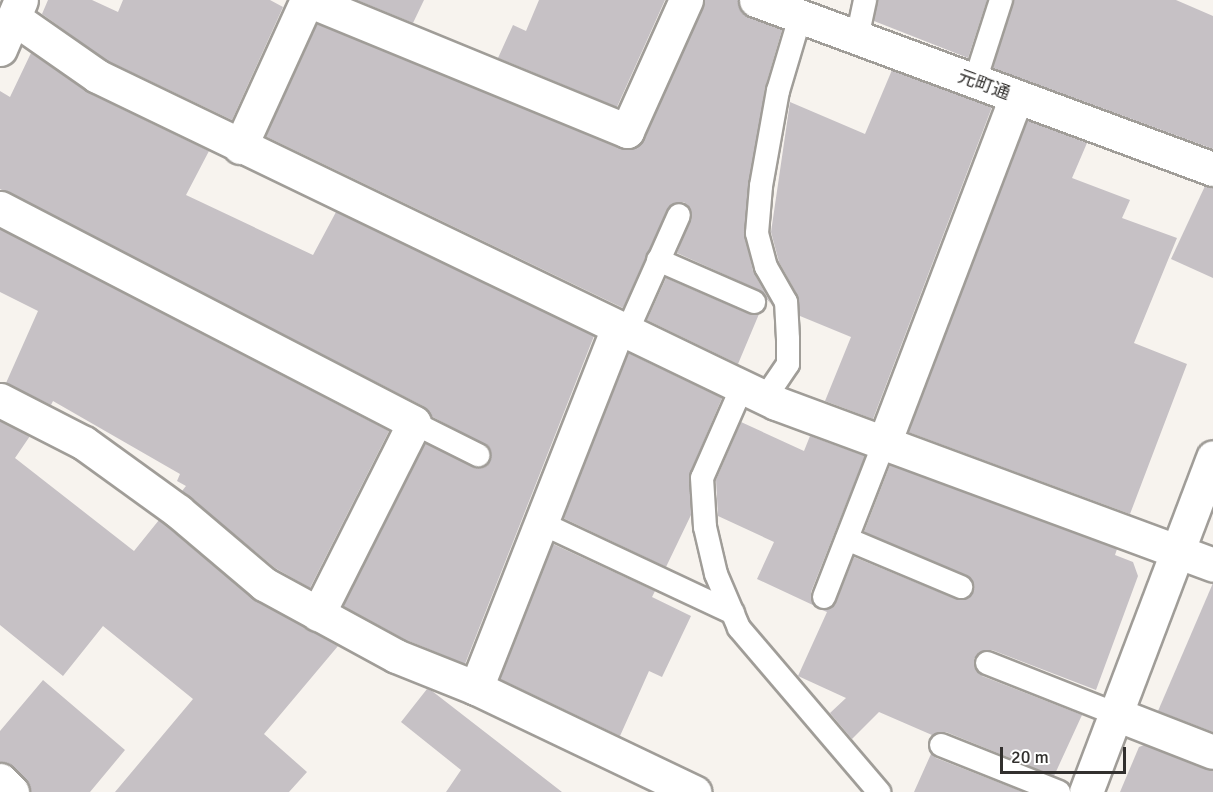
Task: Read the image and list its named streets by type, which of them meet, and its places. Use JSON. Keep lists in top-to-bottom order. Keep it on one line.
{"streets":{"street":["元町通"]},"scale_bar":"20 m"}
